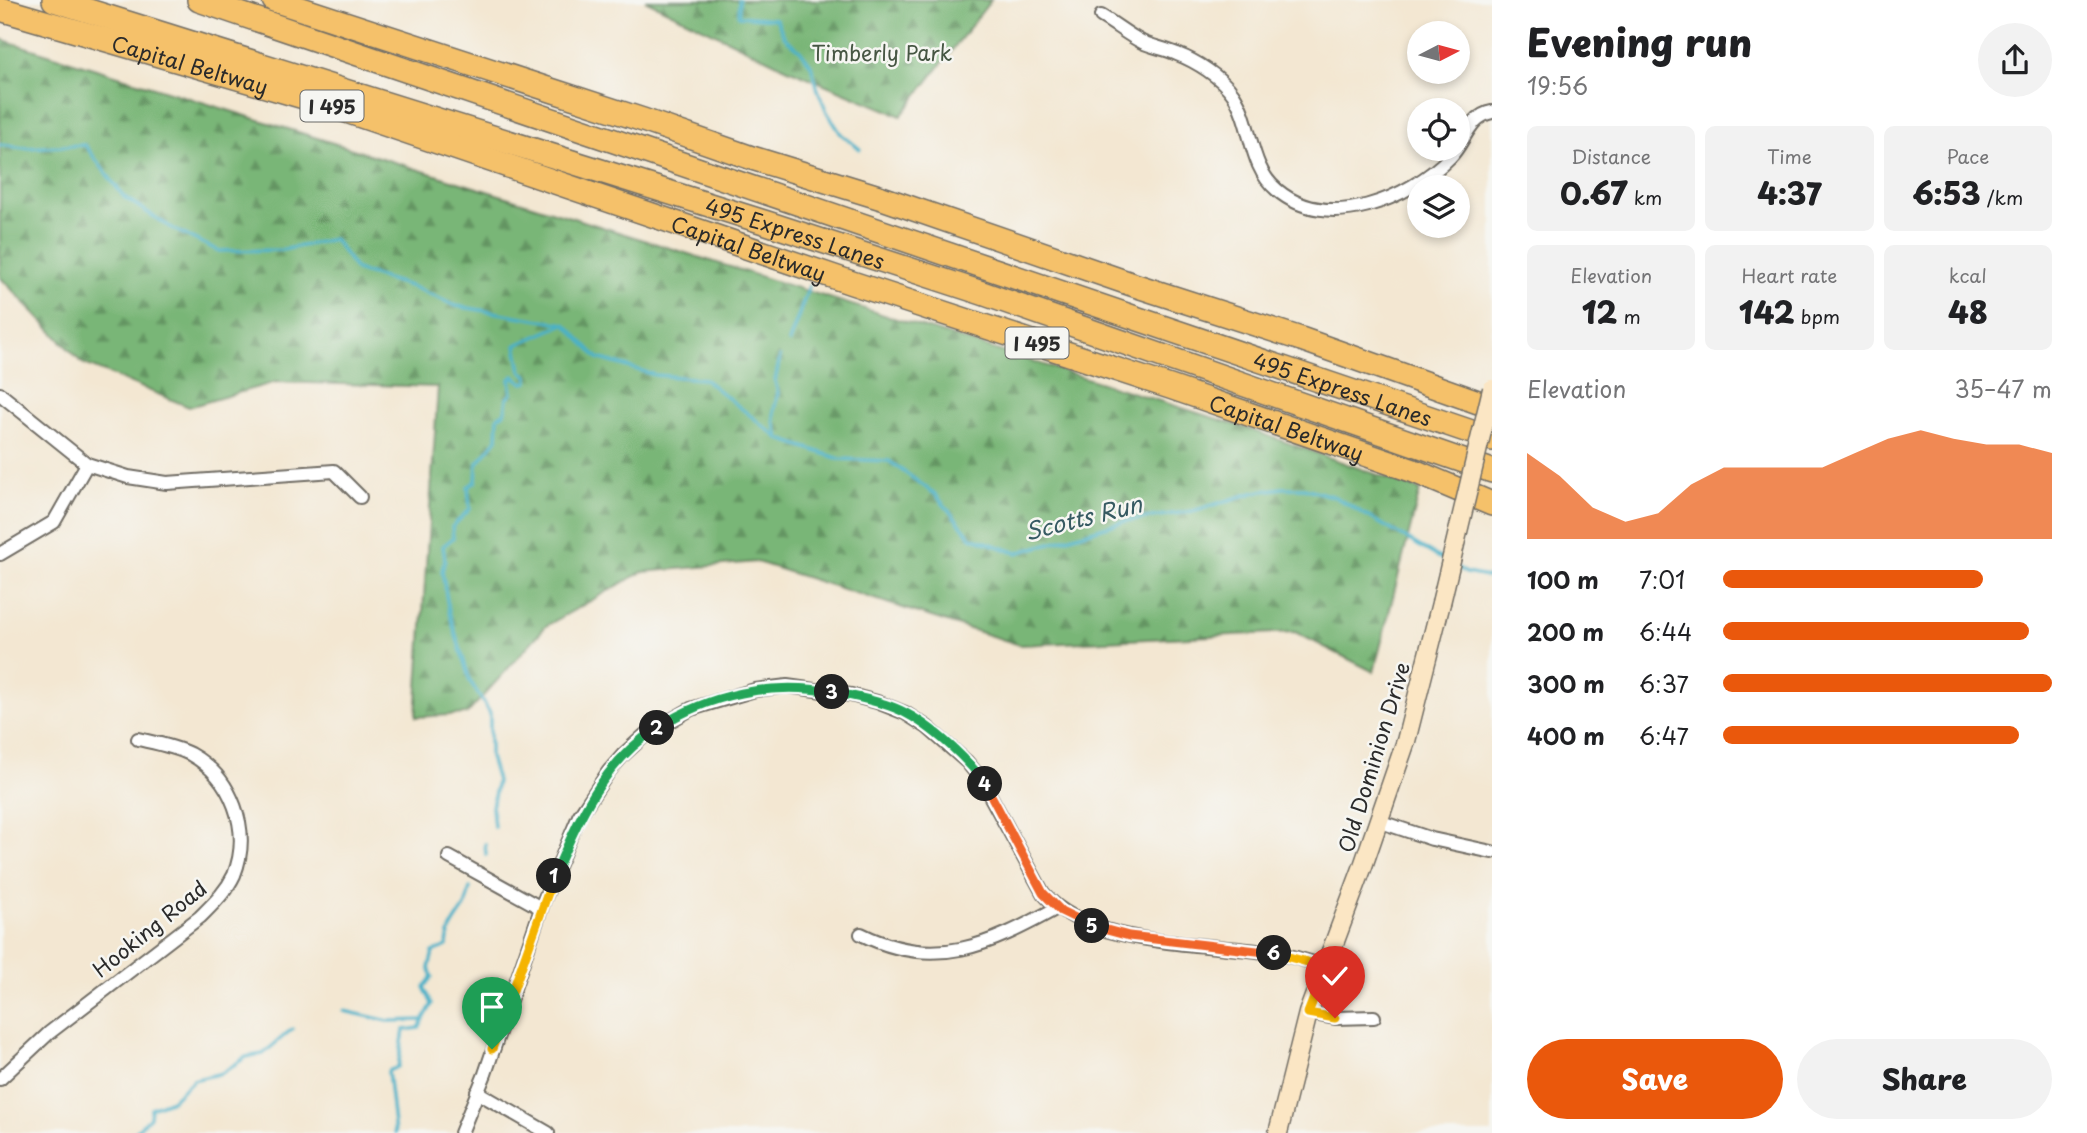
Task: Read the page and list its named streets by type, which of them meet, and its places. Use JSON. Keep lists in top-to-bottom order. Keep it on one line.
{"streets":{"highway":["Capital Beltway","I 495","495 Express Lanes"],"main road":["Old Dominion Drive"],"street":["Hooking Road"]},"water":["Scotts Run"],"parks":["Timberly Park"],"north":"right","page":{"heading":["Evening run","19:56"],"stats":[["Distance","0.67 km"],["Time","4:37"],["Pace","6:53 /km"],["Elevation","12 m"],["Heart rate","142 bpm"],["kcal","48"]],"chart":["Elevation","35–47 m"],"list":[{"name":"100 m","note":"7:01"},{"name":"200 m","note":"6:44"},{"name":"300 m","note":"6:37"},{"name":"400 m","note":"6:47"}],"pins":["3","2","4","1","5","6"],"buttons":["Save","Share"]}}
